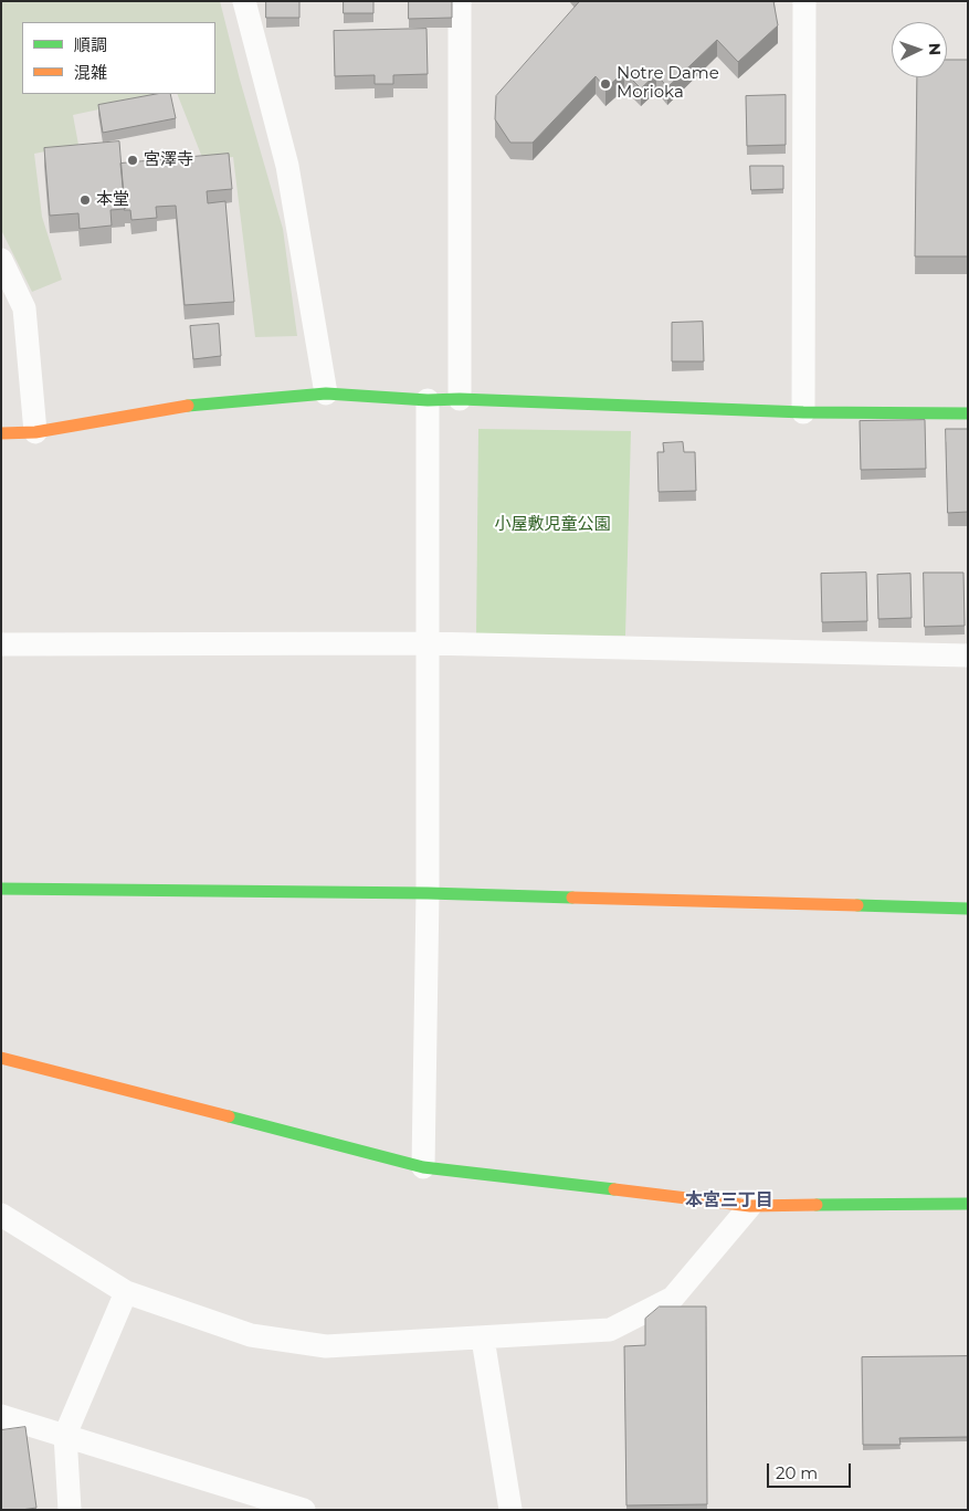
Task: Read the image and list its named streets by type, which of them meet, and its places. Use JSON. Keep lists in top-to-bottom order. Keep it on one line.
{"districts":["本宮三丁目"],"parks":["小屋敷児童公園"],"places":["Notre Dame Morioka","宮澤寺","本堂"],"legend":["順調","混雑"],"scale_bar":"20 m","north":"right"}
